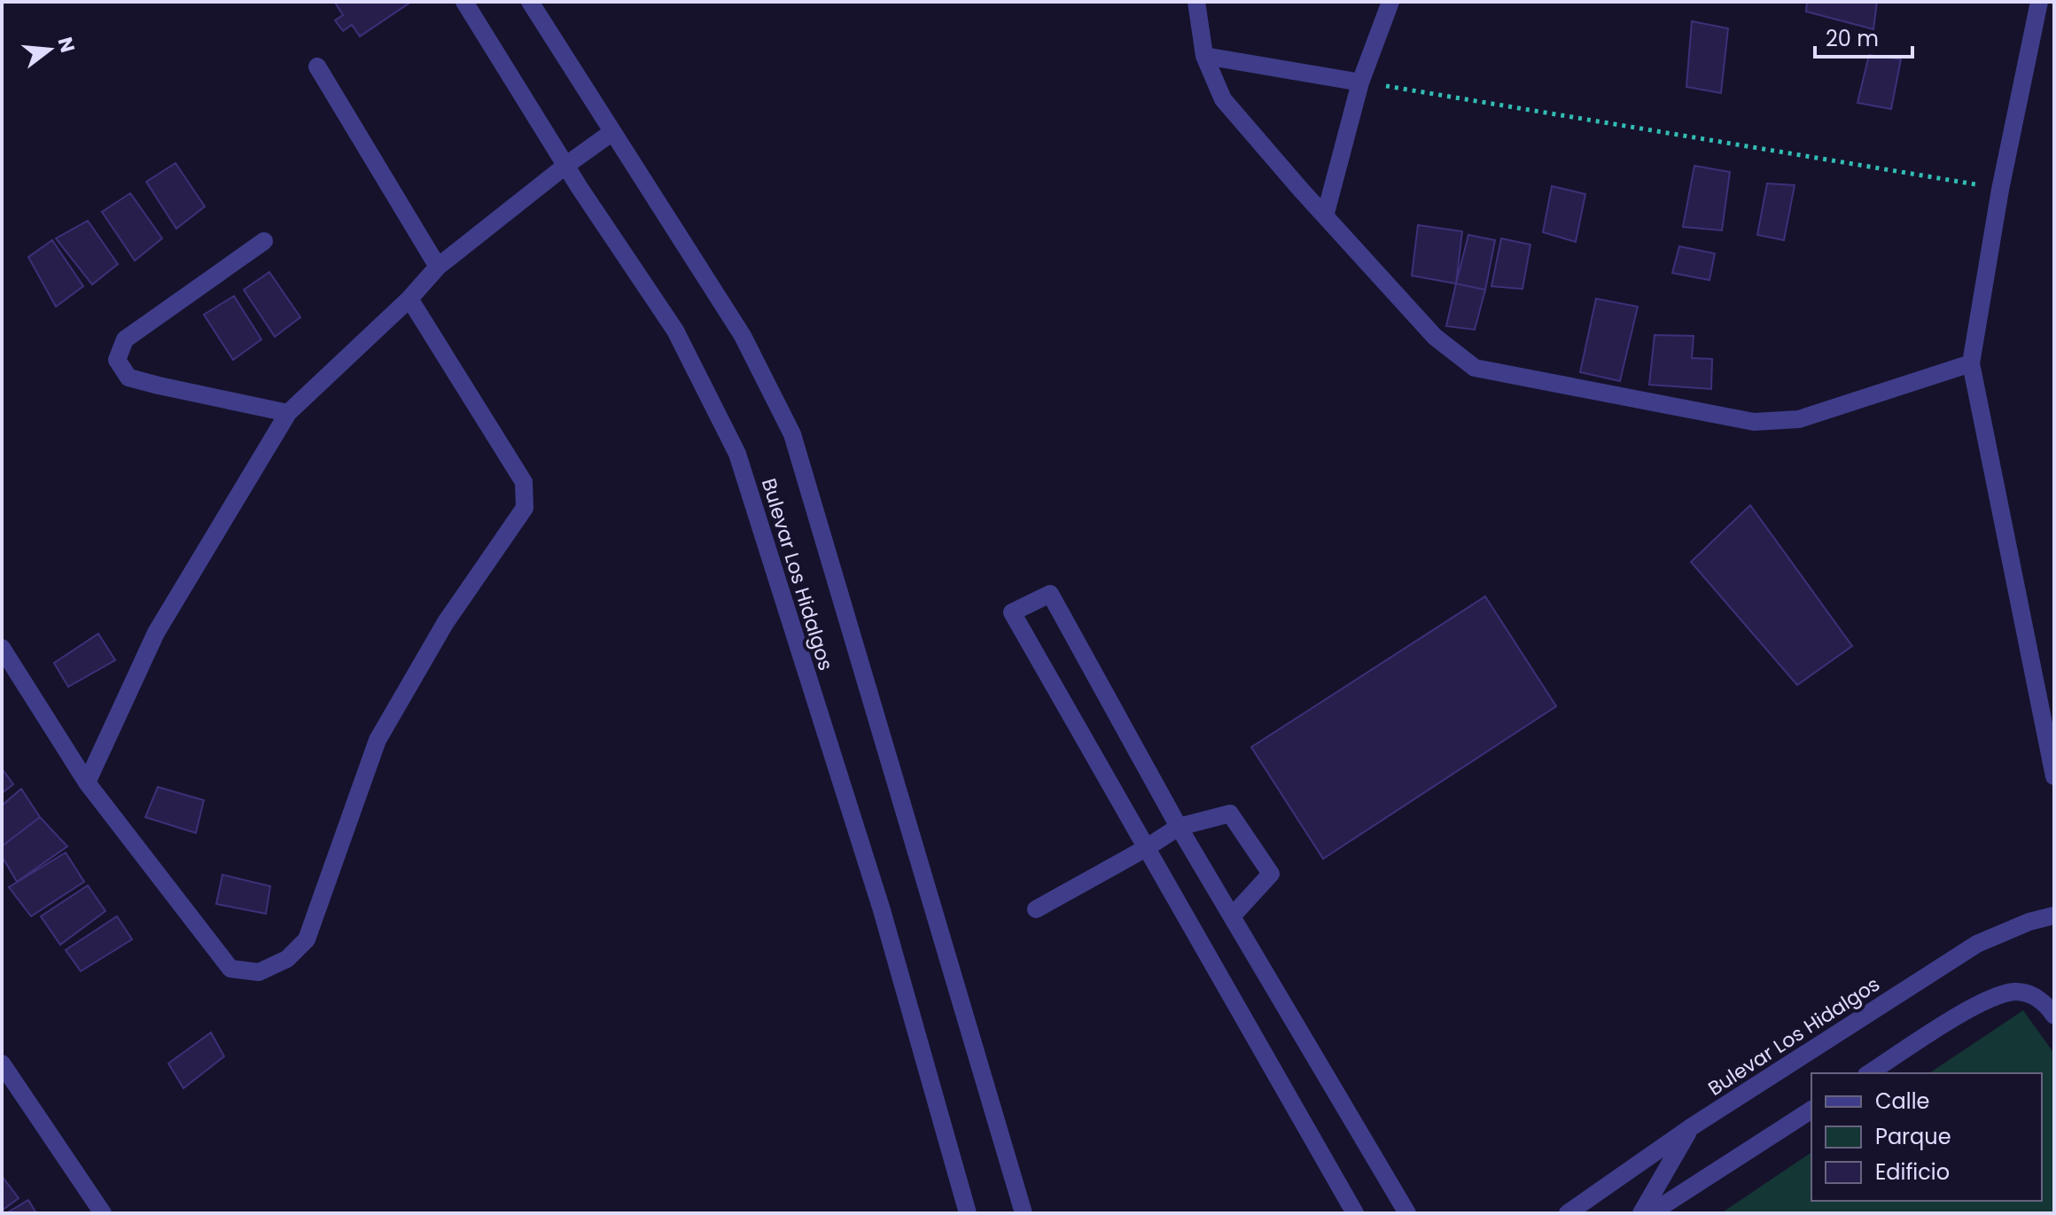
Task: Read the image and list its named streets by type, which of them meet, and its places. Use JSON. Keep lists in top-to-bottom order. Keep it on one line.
{"streets":{"street":["Bulevar Los Hidalgos"]},"legend":["Calle","Parque","Edificio"],"scale_bar":"20 m","north":"right"}
